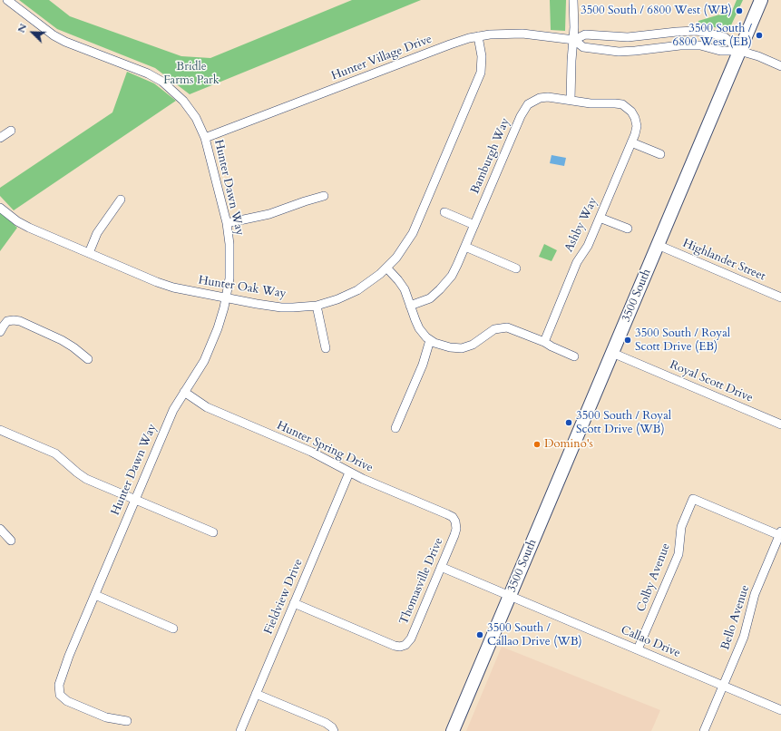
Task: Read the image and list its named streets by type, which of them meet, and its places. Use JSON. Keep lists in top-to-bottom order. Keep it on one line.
{"streets":{"main road":["3500 South"],"street":["Hunter Village Drive","Bamburgh Way","Hunter Dawn Way","Ashby Way","Highlander Street","Hunter Oak Way","Royal Scott Drive","Hunter Spring Drive","Colby Avenue","Thomasville Drive","Fieldview Drive","Bello Avenue","Callao Drive"]},"crossings":[["Hunter Village Drive","Hunter Dawn Way"],["Hunter Village Drive","Hunter Oak Way"],["Hunter Village Drive","3500 South"],["Bamburgh Way","Ashby Way"],["Hunter Dawn Way","Hunter Oak Way"],["Hunter Dawn Way","Hunter Spring Drive"],["Highlander Street","3500 South"],["3500 South","Royal Scott Drive"],["3500 South","Callao Drive"],["Hunter Spring Drive","Thomasville Drive"],["Hunter Spring Drive","Fieldview Drive"],["Colby Avenue","Bello Avenue"],["Colby Avenue","Callao Drive"],["Thomasville Drive","Fieldview Drive"],["Thomasville Drive","Callao Drive"],["Bello Avenue","Callao Drive"]],"parks":["Bridle Farms Park"],"places":["3500 South / 6800 West (WB)","3500 South / 6800 West (EB)","3500 South / Royal Scott Drive (EB)","3500 South / Royal Scott Drive (WB)","Domino's","3500 South / Callao Drive (WB)"],"north":"top left"}
